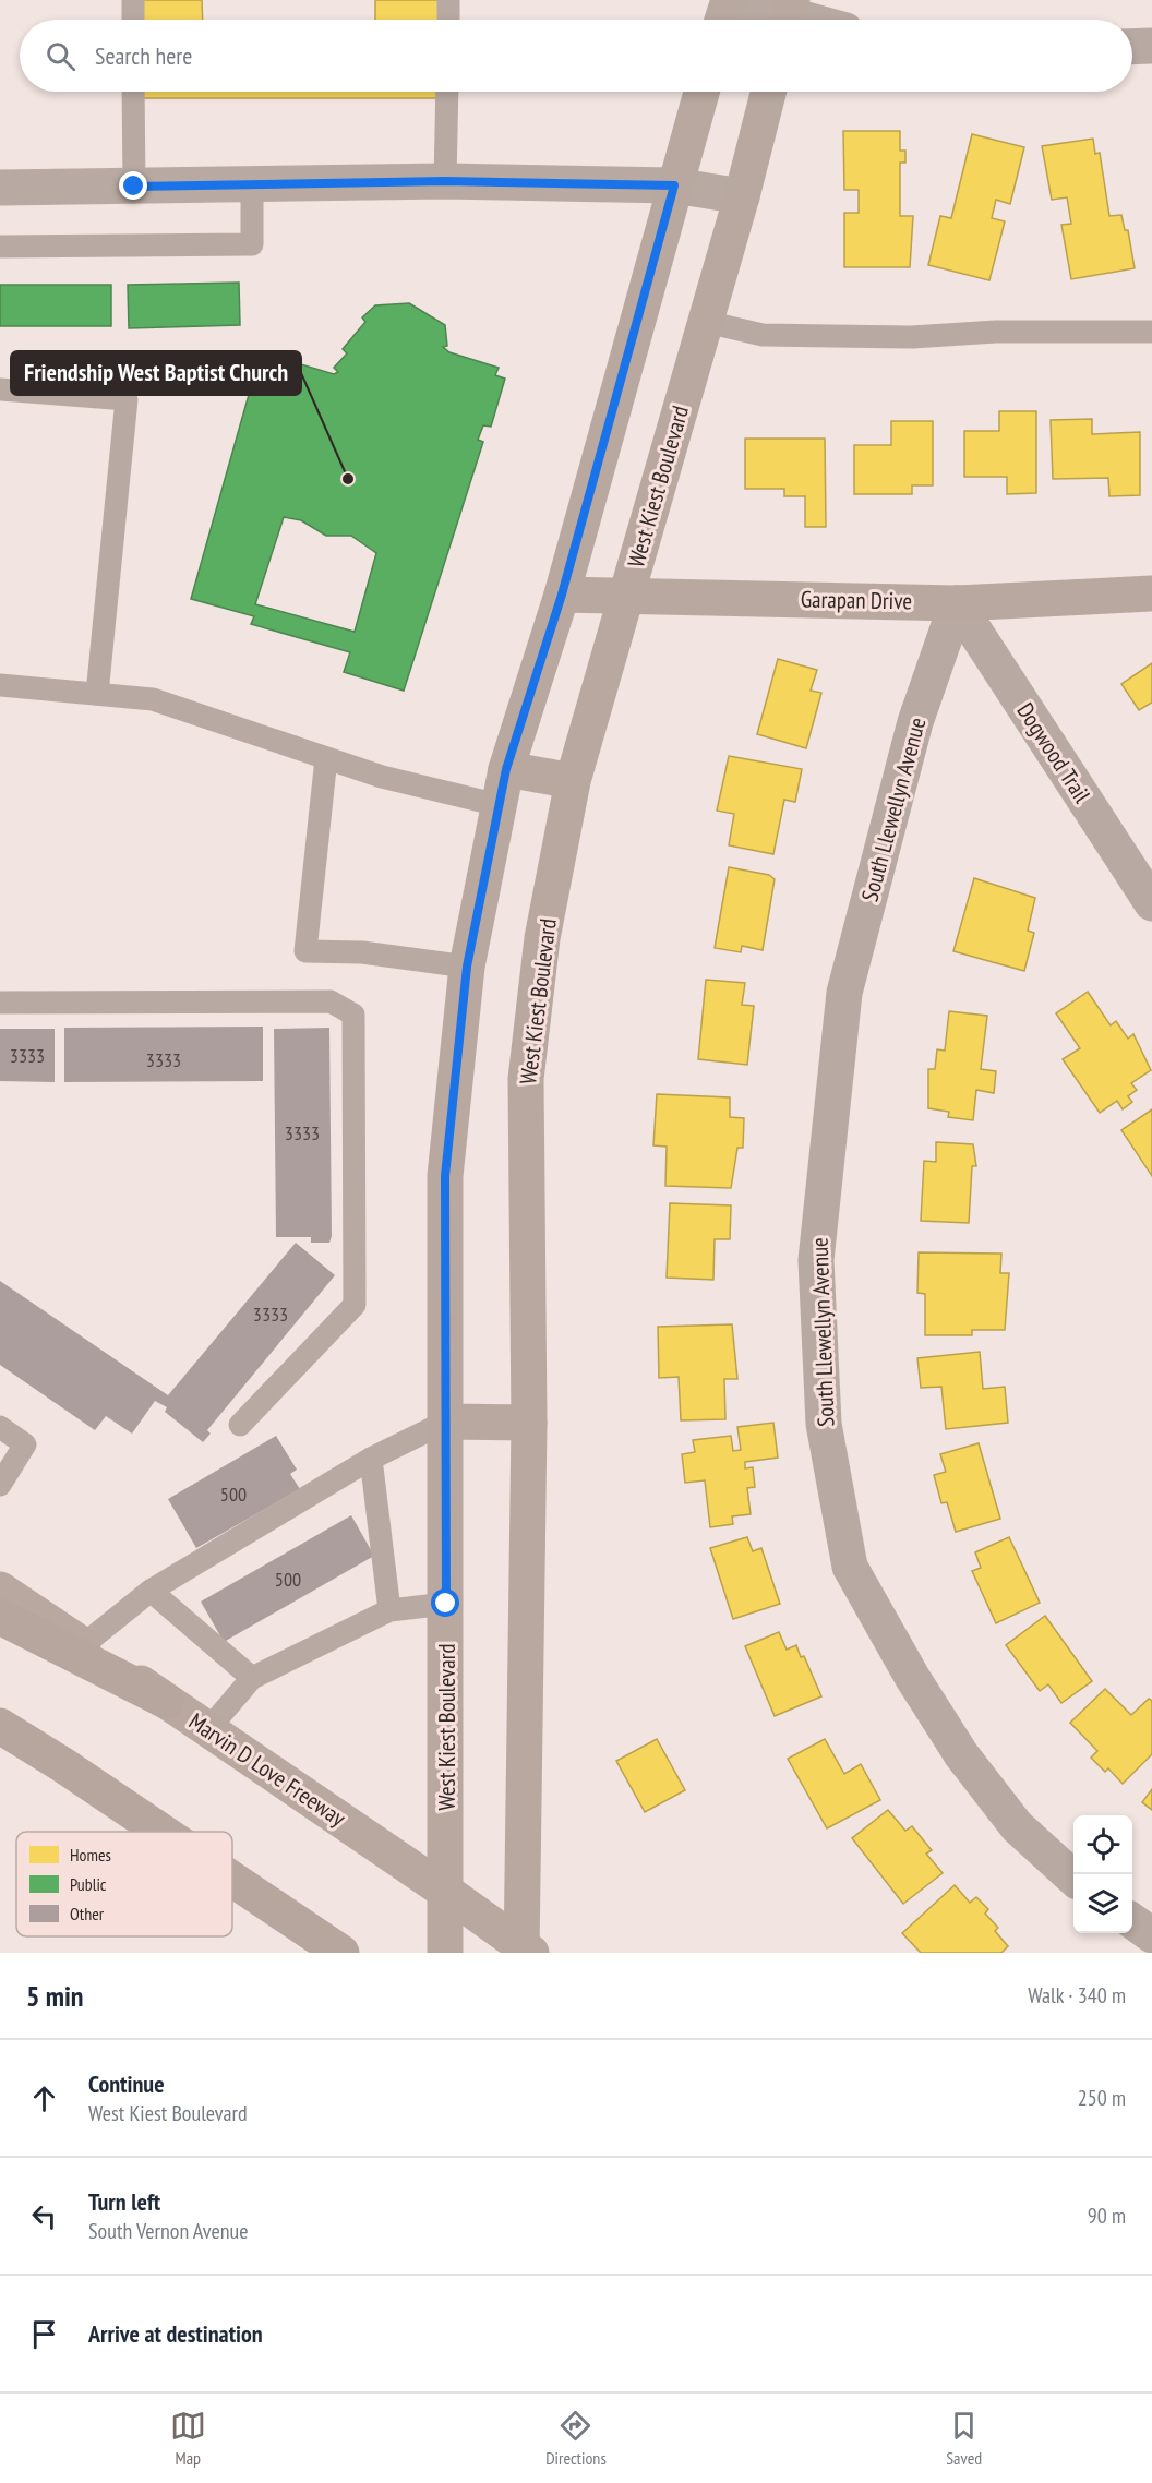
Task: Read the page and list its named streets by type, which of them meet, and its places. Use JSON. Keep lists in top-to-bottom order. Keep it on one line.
{"streets":{"main road":["West Kiest Boulevard","Garapan Drive","Marvin D Love Freeway"],"street":["Dogwood Trail","South Llewellyn Avenue"]},"crossings":[["West Kiest Boulevard","Garapan Drive"],["West Kiest Boulevard","Marvin D Love Freeway"],["Garapan Drive","Dogwood Trail"],["Garapan Drive","South Llewellyn Avenue"],["Dogwood Trail","South Llewellyn Avenue"]],"places":["Friendship West Baptist Church"],"house_numbers":["3333","3333","3333","3333","500","500"],"legend":["Homes","Public","Other"],"page":{"search":"Search here","heading":["5 min","Walk · 340 m"],"list":[["Continue","West Kiest Boulevard","250 m"],["Turn left","South Vernon Avenue","90 m"],"Arrive at destination"],"nav":["Map","Directions","Saved"]}}
